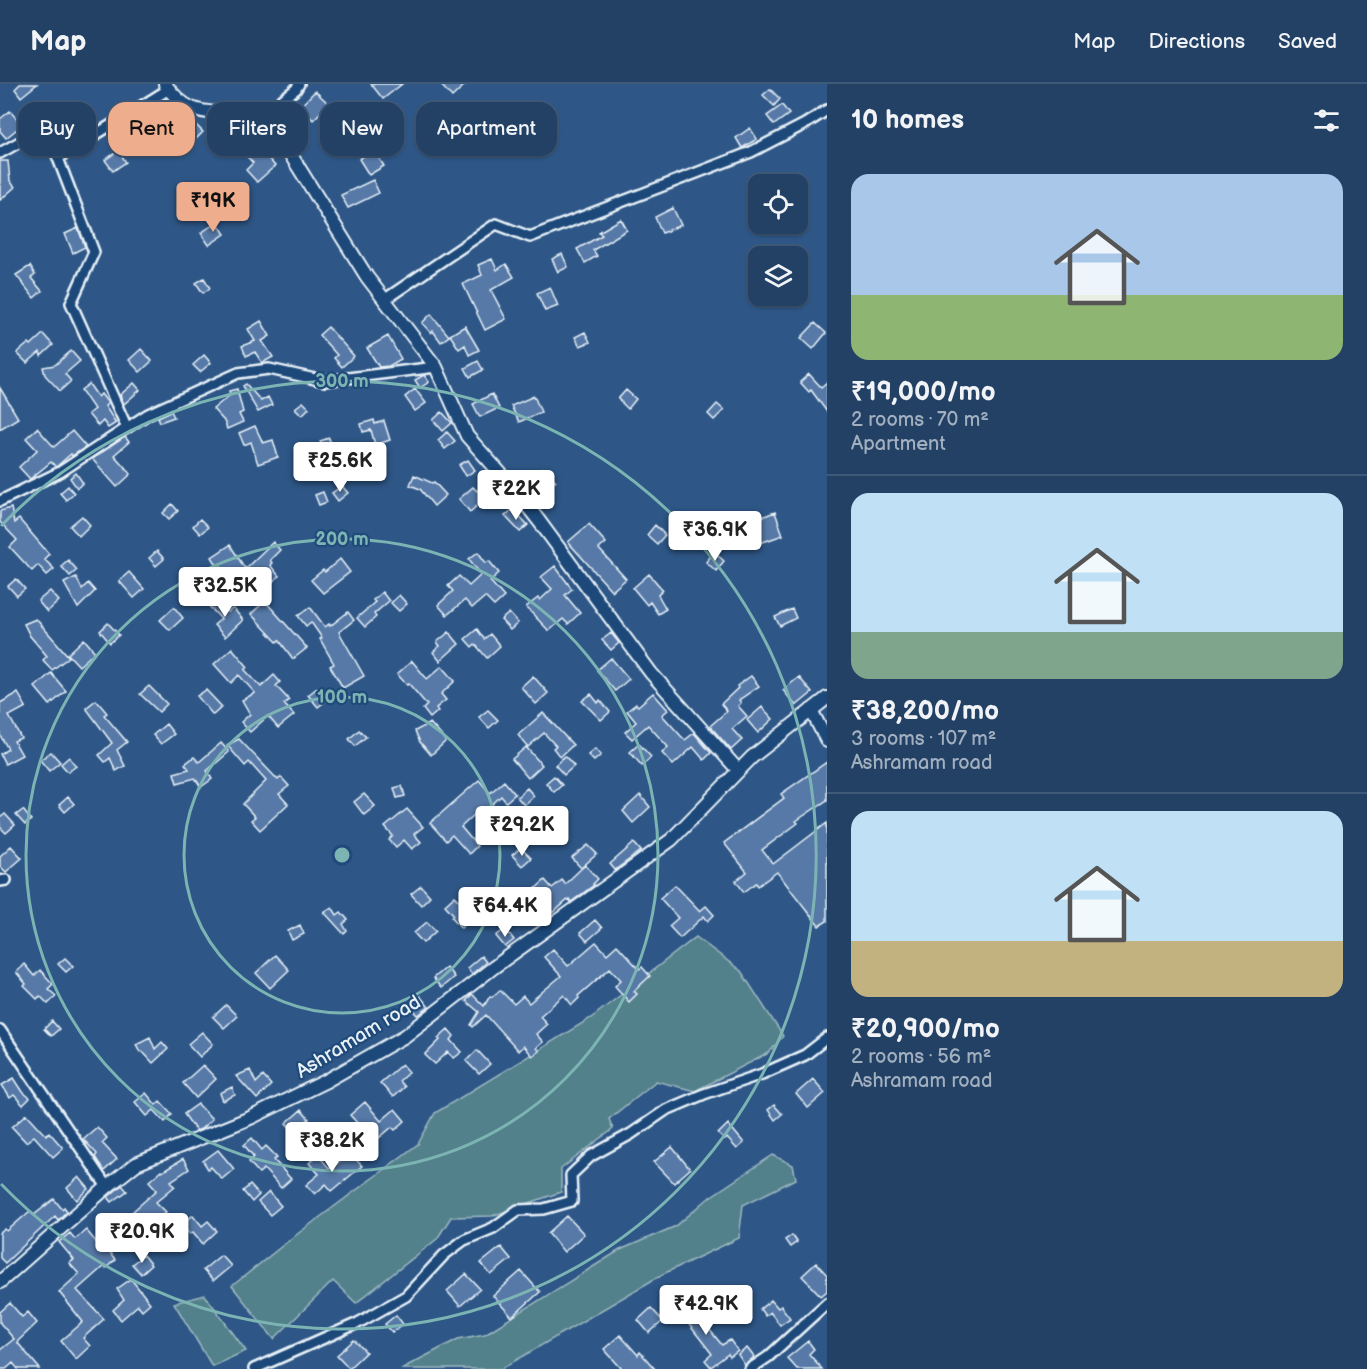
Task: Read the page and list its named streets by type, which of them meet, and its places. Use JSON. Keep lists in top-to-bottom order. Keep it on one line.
{"streets":{"main road":["Ashramam road"]},"page":{"header":"Map","nav":["Map","Directions","Saved"],"heading":"10 homes","chip":["Buy","Rent","Filters","New","Apartment"],"list":[{"name":"₹19,000/mo","note":"2 rooms · 70 m² · Apartment"},{"name":"₹38,200/mo","note":"3 rooms · 107 m² · Ashramam road"},{"name":"₹20,900/mo","note":"2 rooms · 56 m² · Ashramam road"}],"price":["₹19K","₹25.6K","₹22K","₹36.9K","₹32.5K","₹29.2K","₹64.4K","₹38.2K","₹20.9K","₹42.9K"]},"rings":["300 m","200 m","100 m"]}
